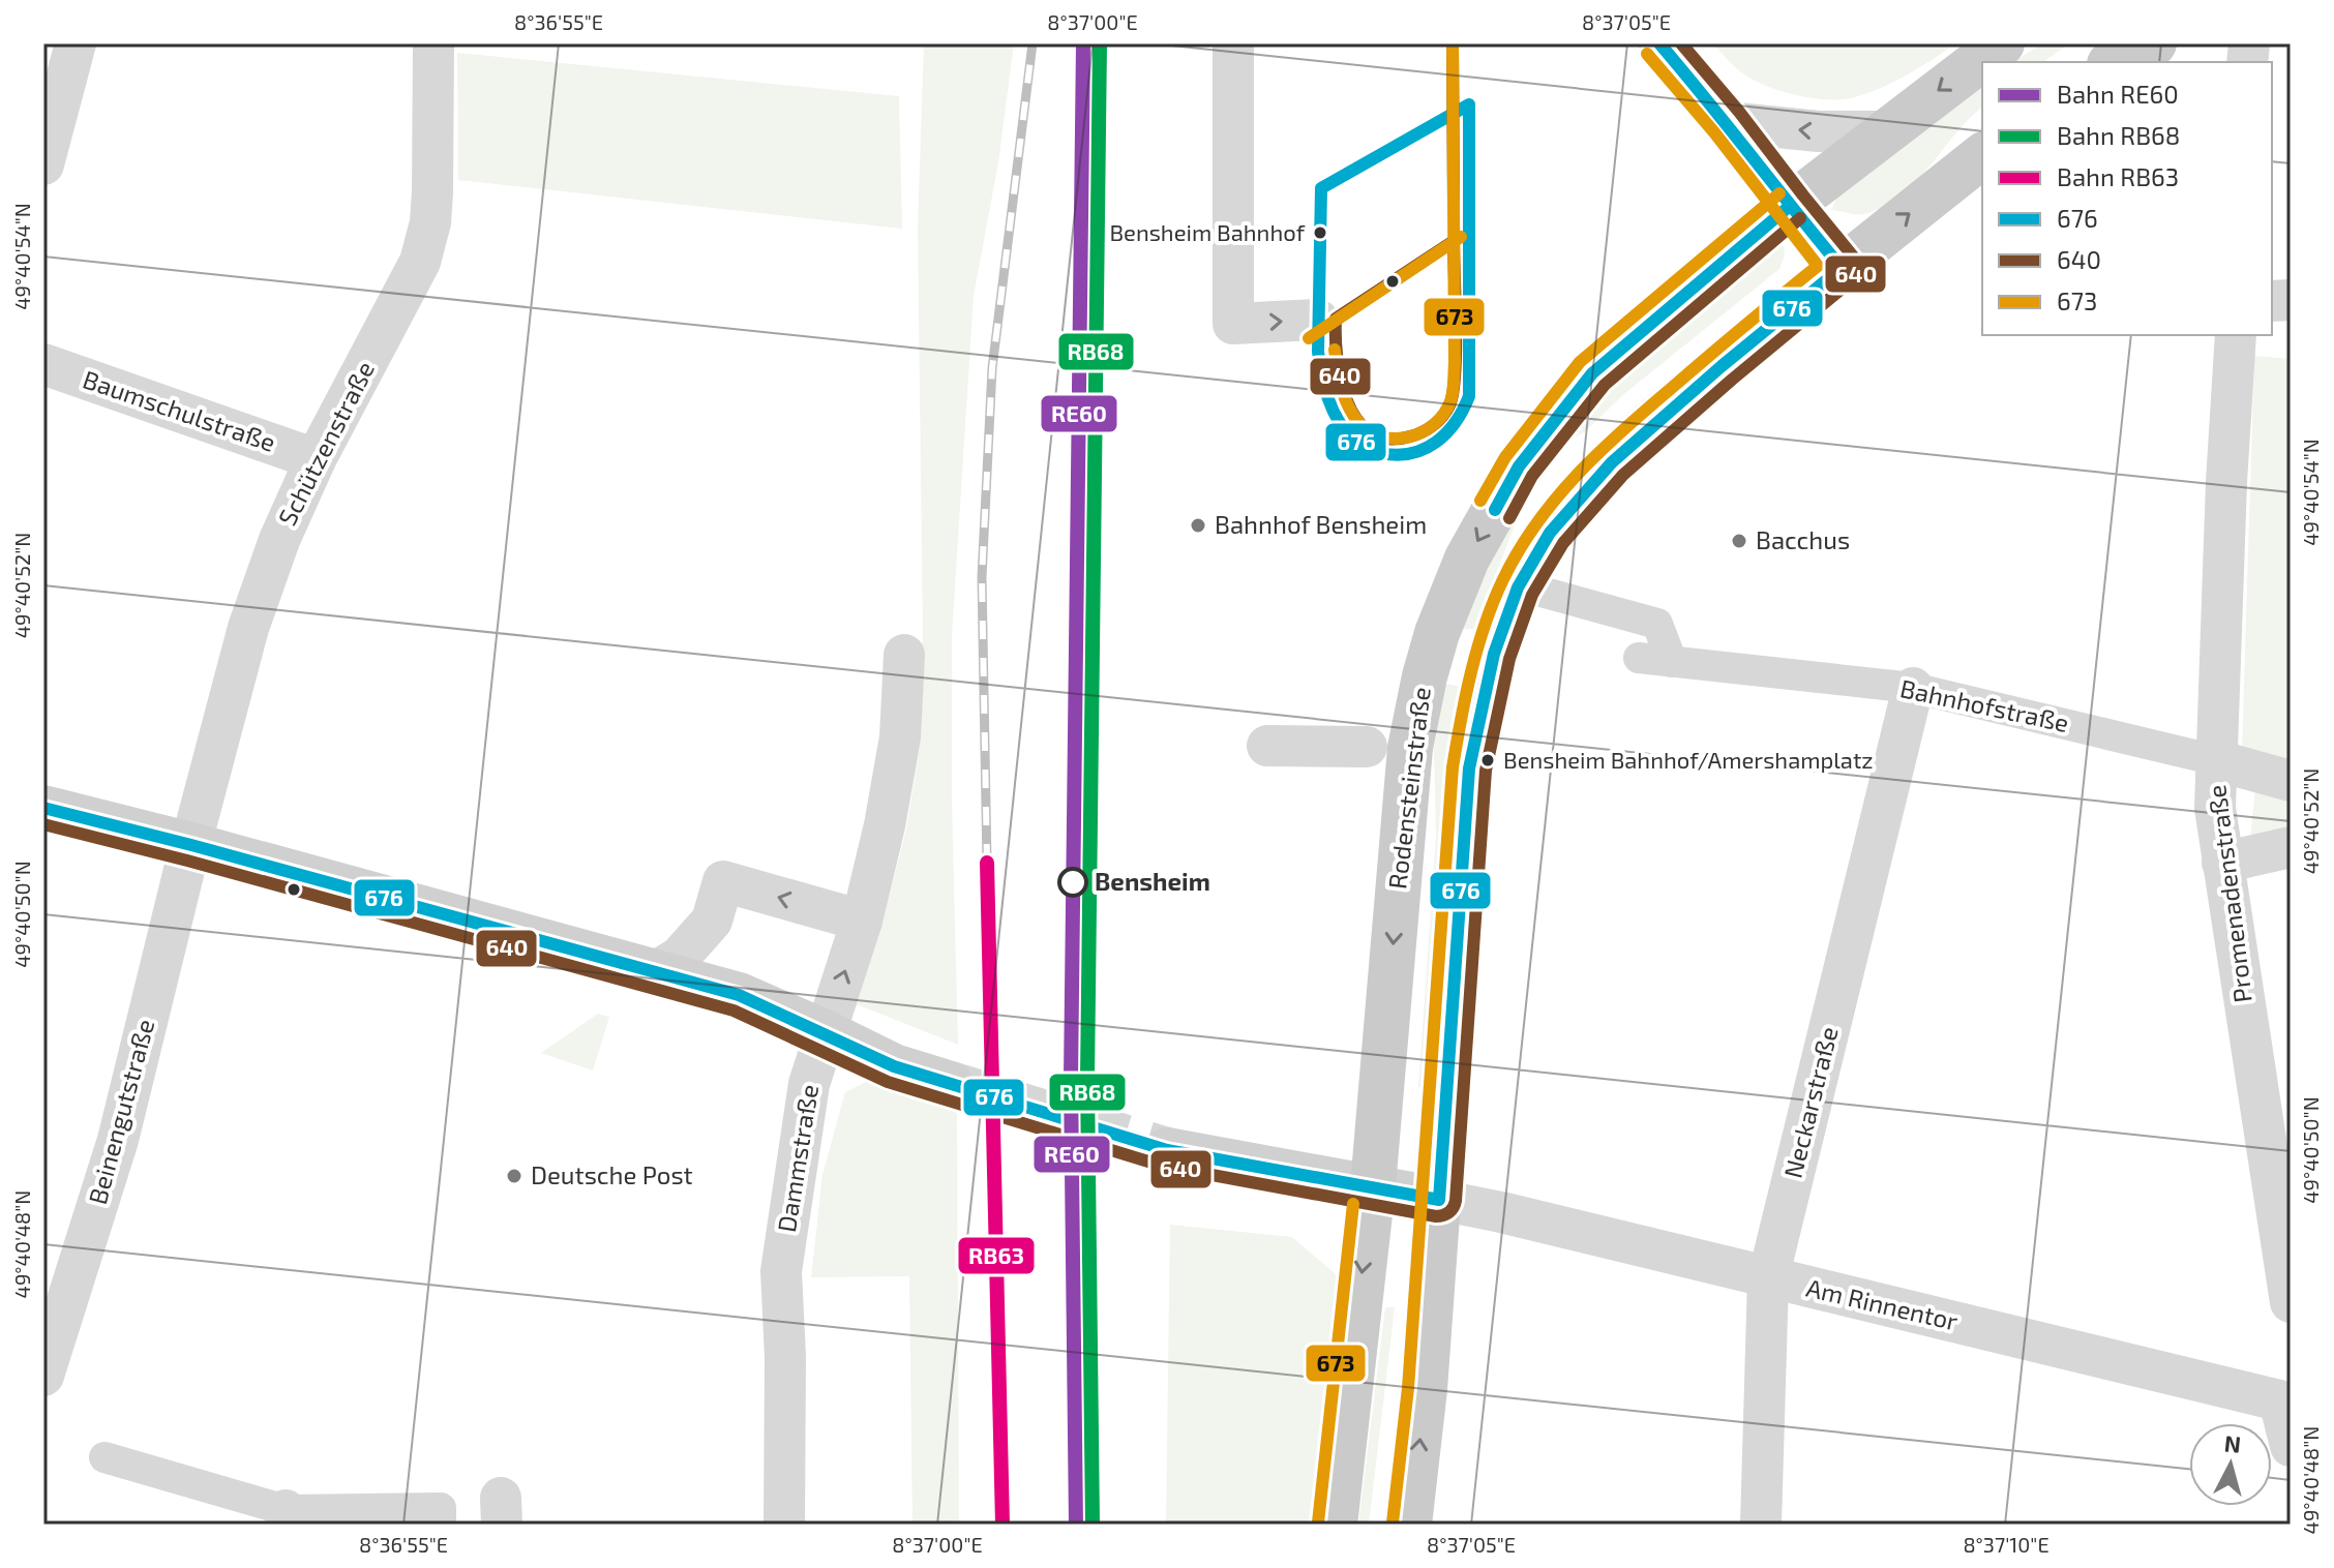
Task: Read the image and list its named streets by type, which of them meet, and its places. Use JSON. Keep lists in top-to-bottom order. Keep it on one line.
{"streets":{"main road":["Rodensteinstraße"],"street":["Baumschulstraße","Schützenstraße","Bahnhofstraße","Promenadenstraße","Neckarstraße","Beinengutstraße","Dammstraße","Am Rinnentor"]},"crossings":[["Baumschulstraße","Schützenstraße"],["Schützenstraße","Beinengutstraße"],["Bahnhofstraße","Promenadenstraße"],["Bahnhofstraße","Neckarstraße"],["Neckarstraße","Am Rinnentor"]],"places":["Bensheim Bahnhof","Bahnhof Bensheim","Bacchus","Bensheim Bahnhof/Amershamplatz","Bensheim","Deutsche Post"],"lines":["rail line RE60","rail line RB68","transit line 676","transit line 640","transit line 673","rail line RB63"],"legend":["Bahn RE60","Bahn RB68","Bahn RB63","676","640","673"],"north":"top","coordinates":["8°36'55\"E","8°37'00\"E","8°37'05\"E","49°40'54\"N","49°40'52\"N","49°40'50\"N","49°40'48\"N","8°37'10\"E"]}
